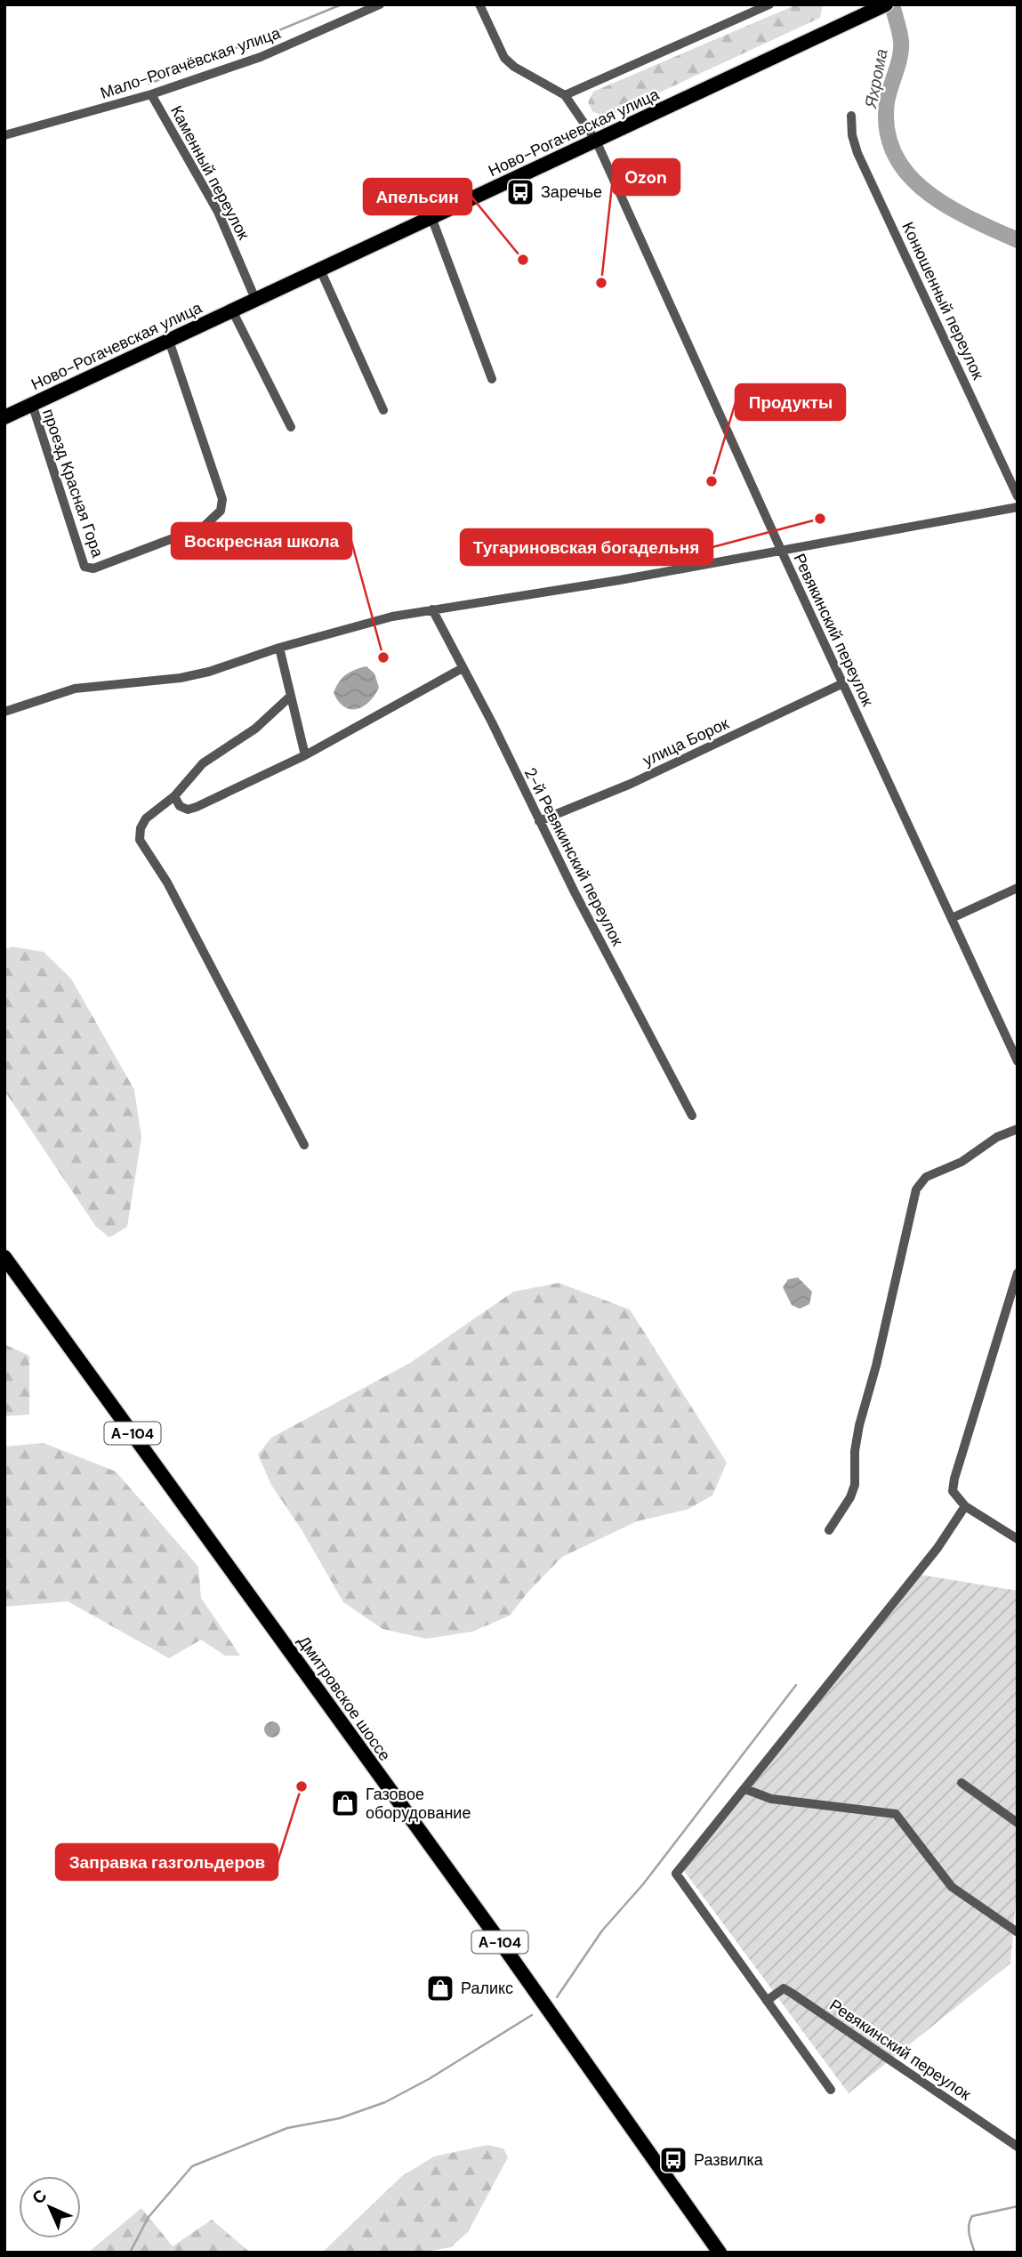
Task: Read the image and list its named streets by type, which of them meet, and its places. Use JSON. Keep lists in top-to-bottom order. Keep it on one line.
{"streets":{"main road":["Ново-Рогачевская улица","А-104","Дмитровское шоссе"],"street":["Мало-Рогачёвская улица","Каменный переулок","Конюшенный переулок","проезд Красная Гора","Ревякинский переулок","улица Борок","2-й Ревякинский переулок"]},"crossings":[["Мало-Рогачёвская улица","Каменный переулок"],["Ново-Рогачевская улица","Каменный переулок"],["Ново-Рогачевская улица","проезд Красная Гора"],["Ново-Рогачевская улица","Ревякинский переулок"],["Ревякинский переулок","улица Борок"],["улица Борок","2-й Ревякинский переулок"]],"water":["Яхрома"],"places":{"bus stop":["Заречье","Развилка"],"other":["Апельсин","Ozon","Продукты","Тугариновская богадельня","Воскресная школа","Заправка газгольдеров"],"shop":["Газовое оборудование","Раликс"]},"north":"top left"}
